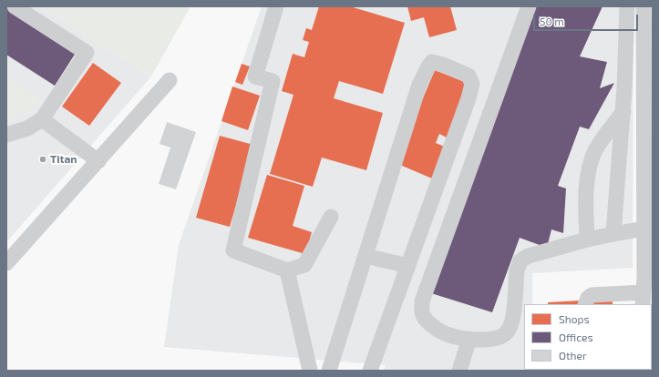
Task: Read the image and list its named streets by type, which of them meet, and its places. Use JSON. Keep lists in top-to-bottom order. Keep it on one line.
{"places":["Titan"],"legend":["Shops","Offices","Other"],"scale_bar":"50 m"}
